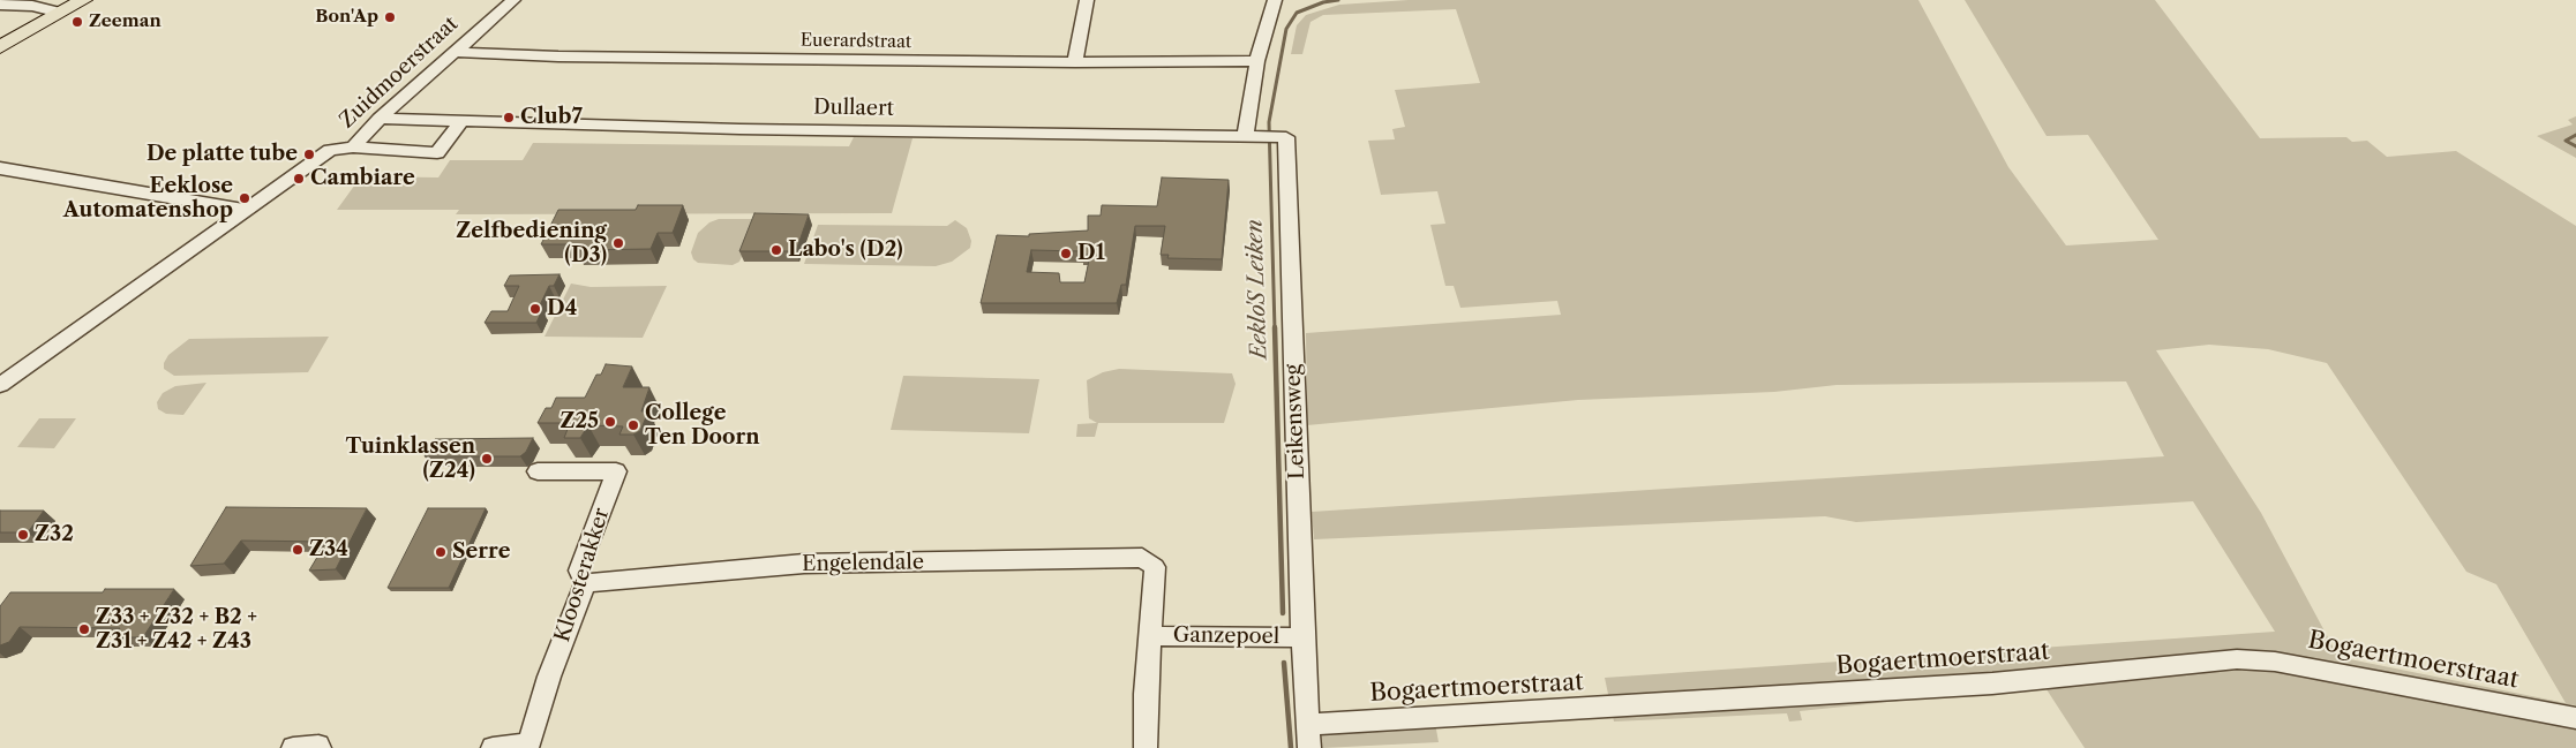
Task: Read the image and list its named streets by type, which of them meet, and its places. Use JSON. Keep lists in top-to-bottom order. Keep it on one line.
{"streets":{"street":["Euerardstraat","Zuidmoerstraat","Dullaert","Leikensweg","Engelendale","Kloosterakker","Ganzepoel","Bogaertmoerstraat"]},"crossings":[["Euerardstraat","Zuidmoerstraat"],["Dullaert","Leikensweg"],["Leikensweg","Ganzepoel"],["Leikensweg","Bogaertmoerstraat"],["Engelendale","Kloosterakker"],["Engelendale","Ganzepoel"]],"water":["Eeklo'S Leiken"],"places":["Bon'Ap","Zeeman","Club7","De platte tube","Cambiare","Eeklose Automatenshop","Zelfbediening (D3)","Labo's (D2)","D1","D4","Z25","College Ten Doorn","Tuinklassen (Z24)","Z32","Z34","Serre","Z33 + Z32 + B2 + Z31 + Z42 + Z43"]}
